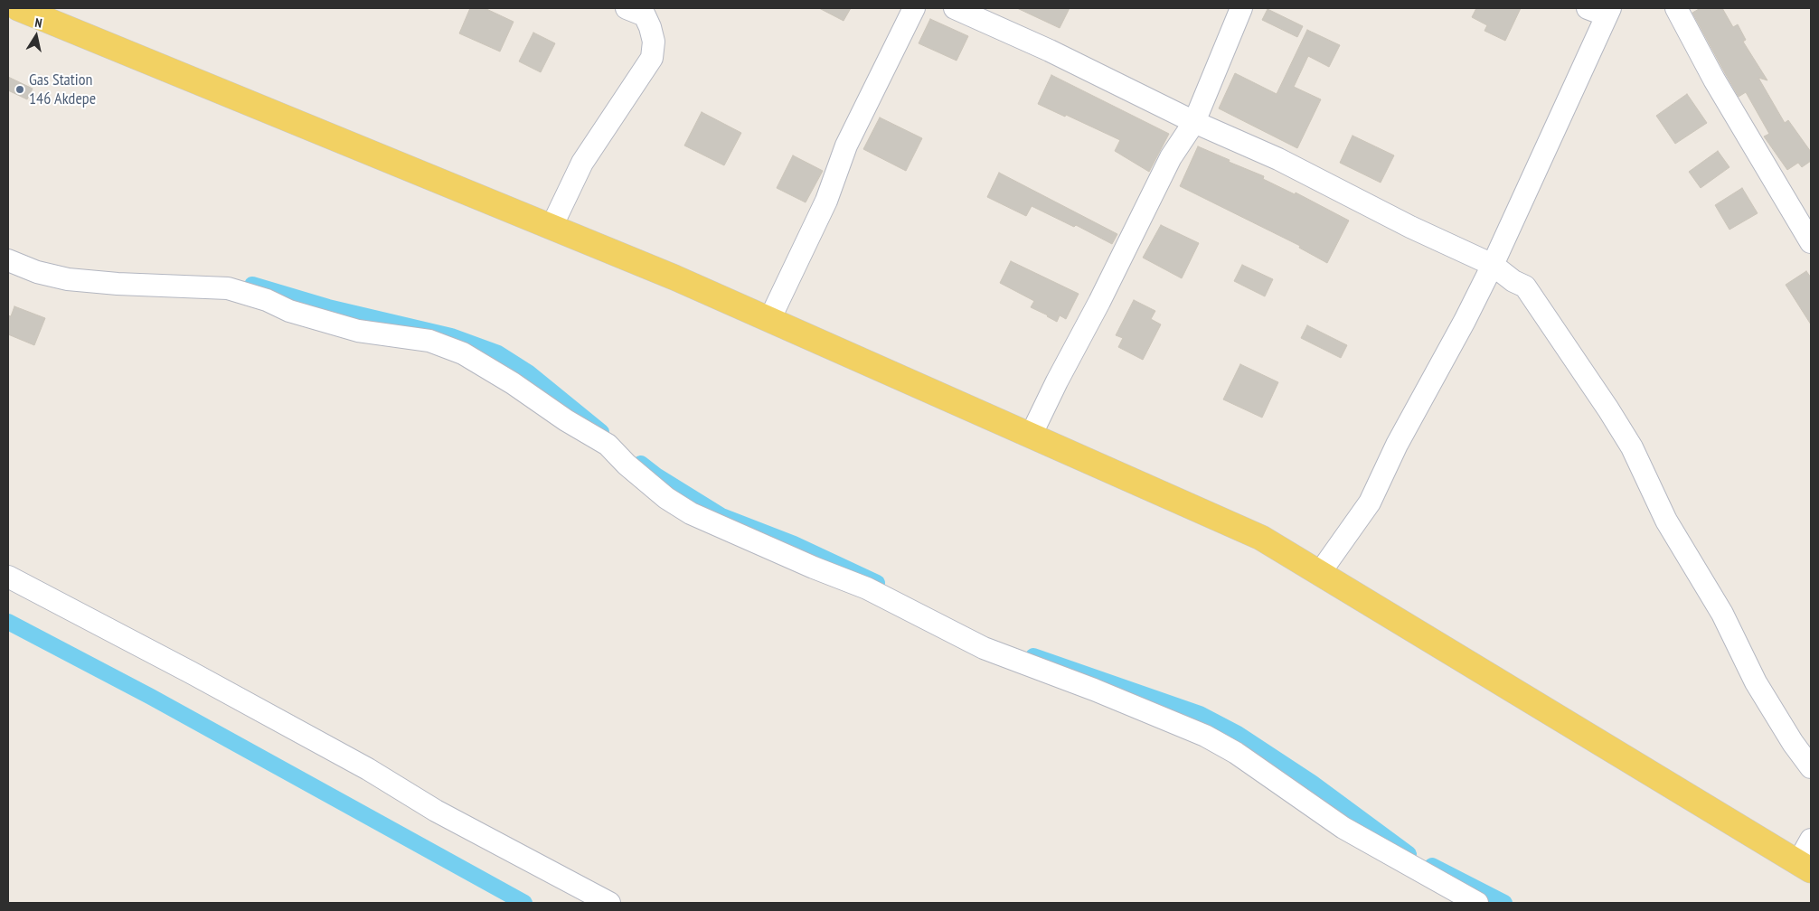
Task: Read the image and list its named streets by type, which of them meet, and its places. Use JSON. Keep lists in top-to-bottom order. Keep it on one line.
{"places":["Gas Station 146 Akdepe"],"north":"top"}
